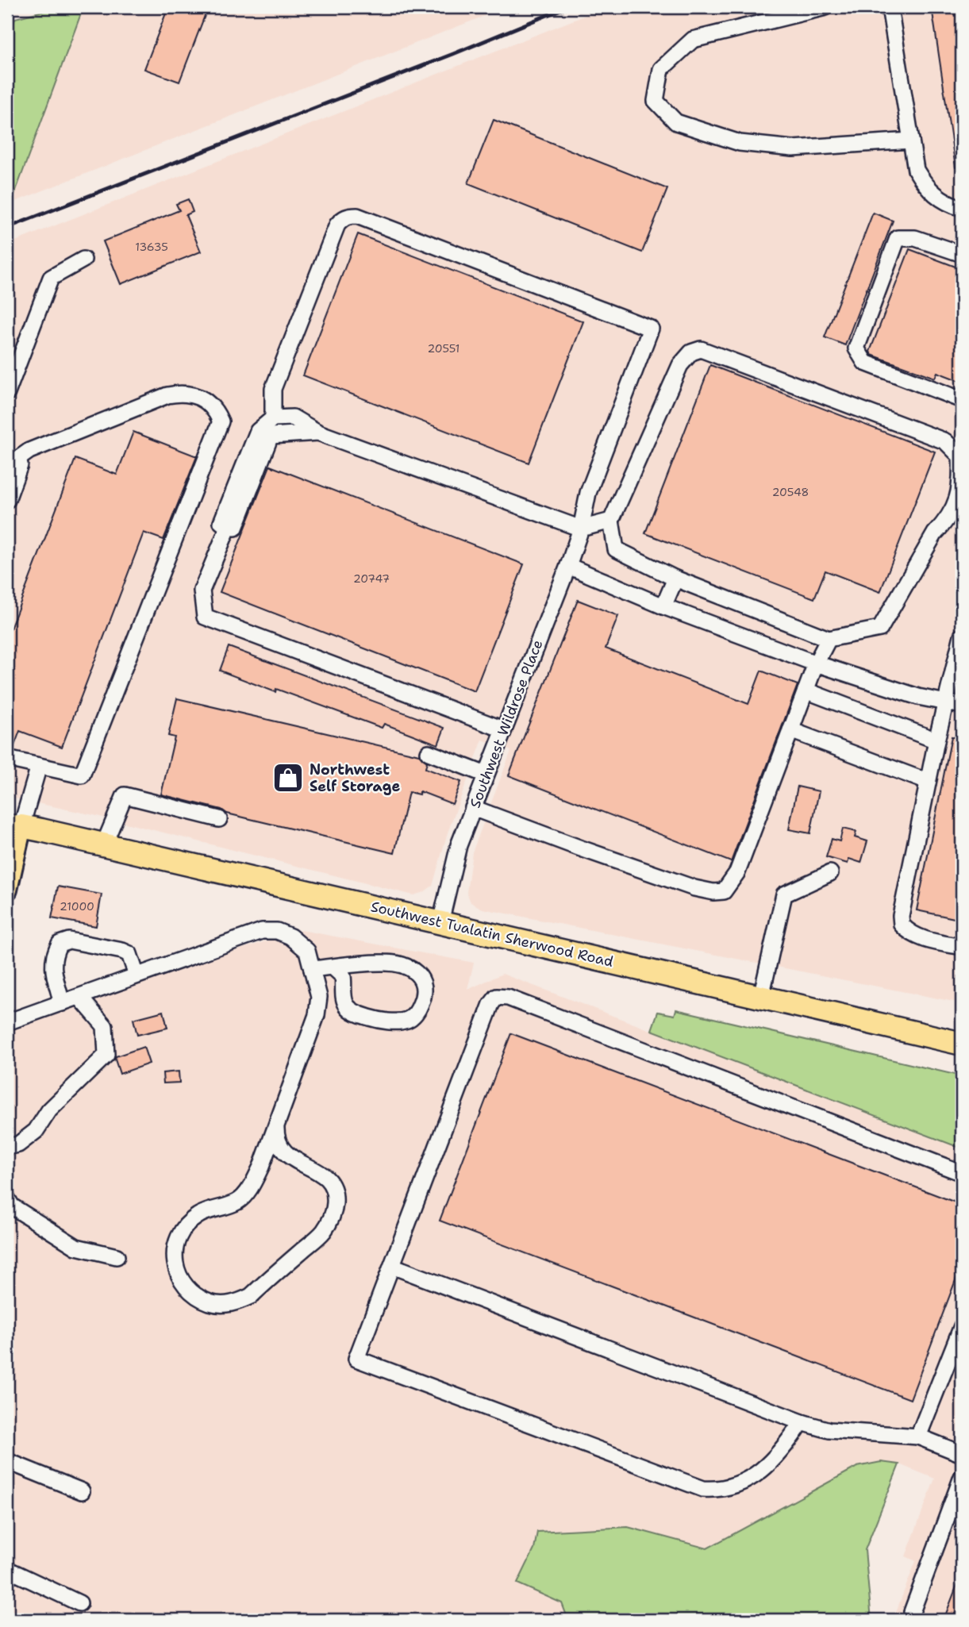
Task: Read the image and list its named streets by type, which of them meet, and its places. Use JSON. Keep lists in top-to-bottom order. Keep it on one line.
{"streets":{"highway":["Southwest Tualatin Sherwood Road"],"street":["Southwest Wildrose Place"]},"crossings":[["Southwest Wildrose Place","Southwest Tualatin Sherwood Road"]],"places":{"shop":["Northwest Self Storage"]},"house_numbers":["13635","20551","20548","20747","21000"]}
